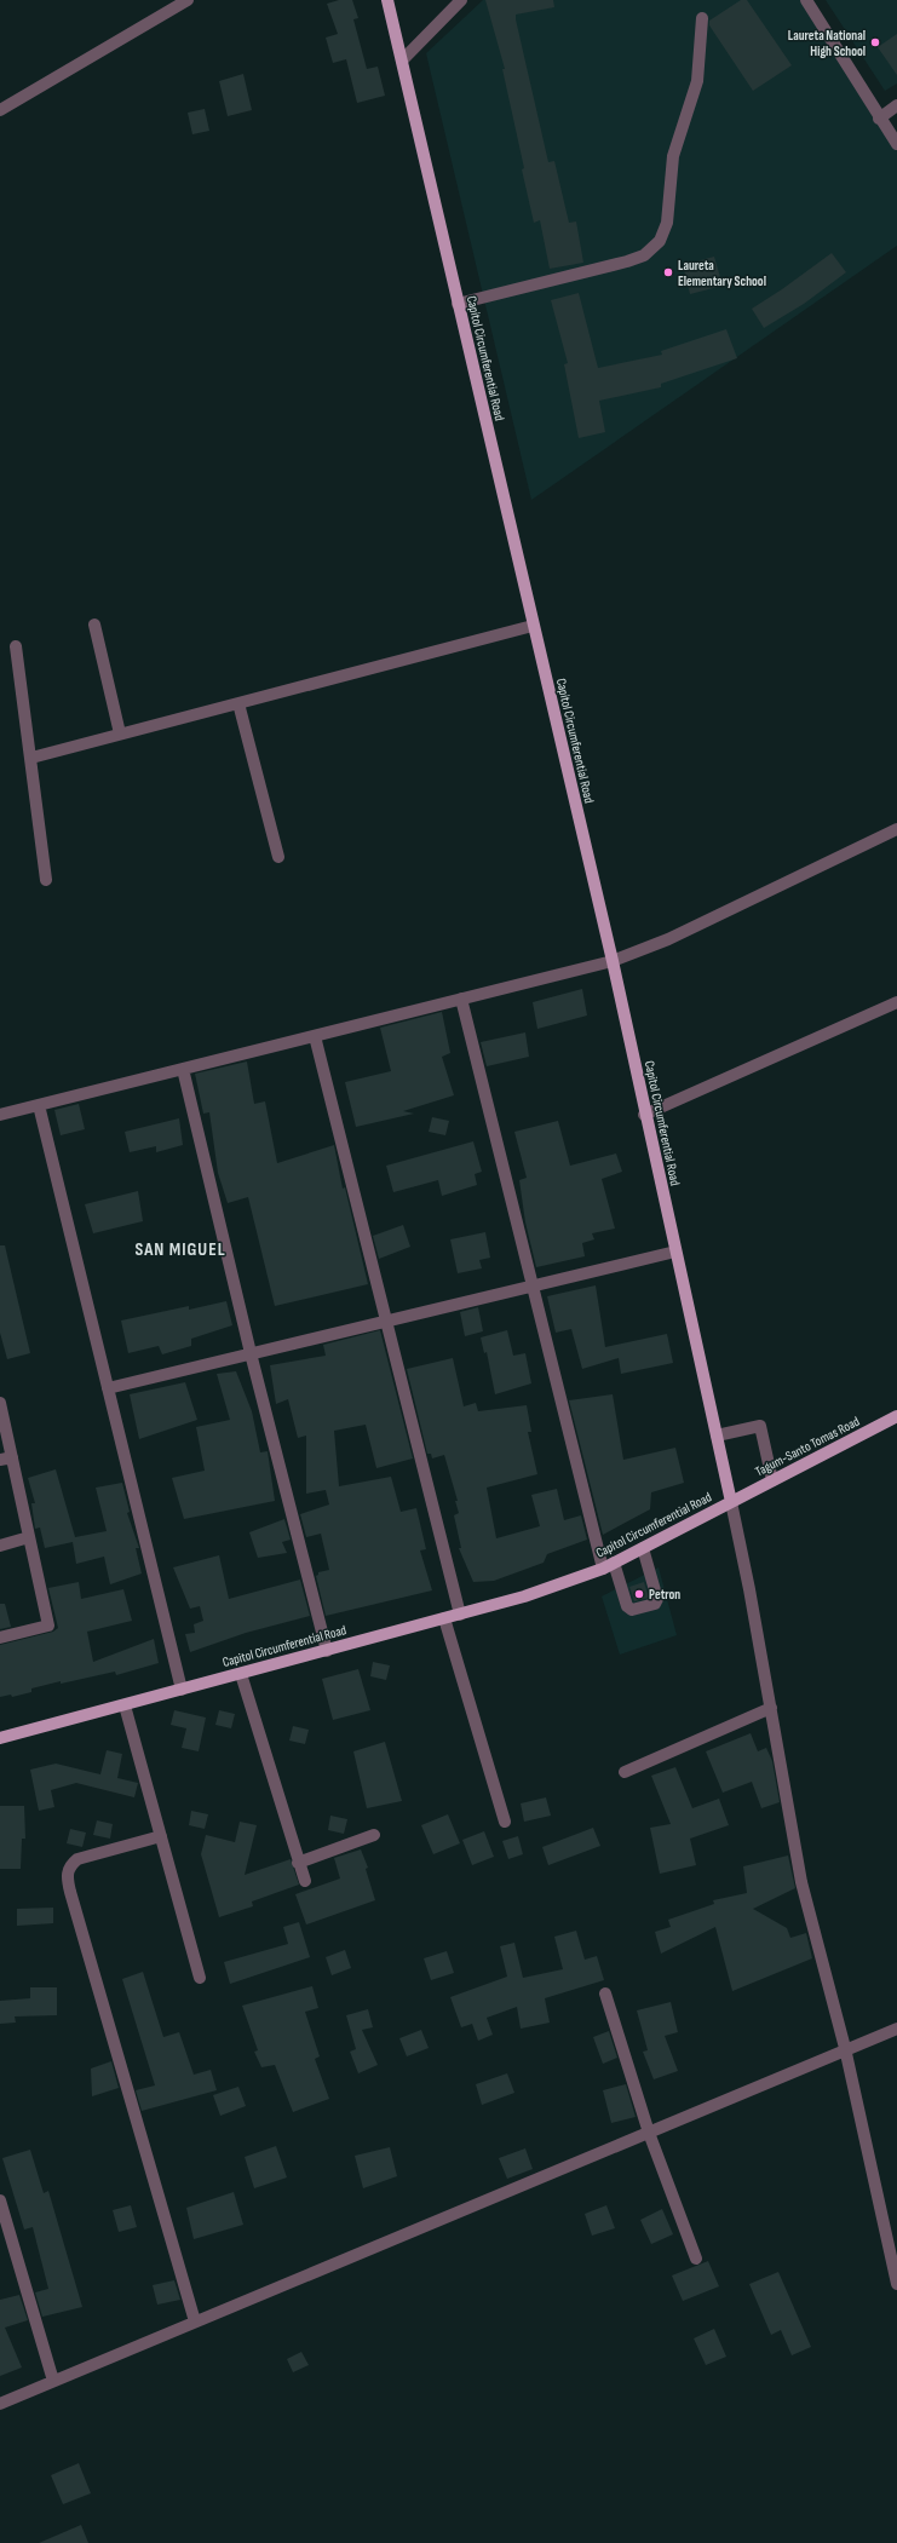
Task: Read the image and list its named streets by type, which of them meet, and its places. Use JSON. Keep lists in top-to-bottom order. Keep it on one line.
{"streets":{"main road":["Capitol Circumferential Road","Tagum-Santo Tomas Road"]},"crossings":[["Capitol Circumferential Road","Tagum-Santo Tomas Road"]],"districts":["SAN MIGUEL"],"places":["Laureta National High School","Laureta Elementary School","Petron"]}
